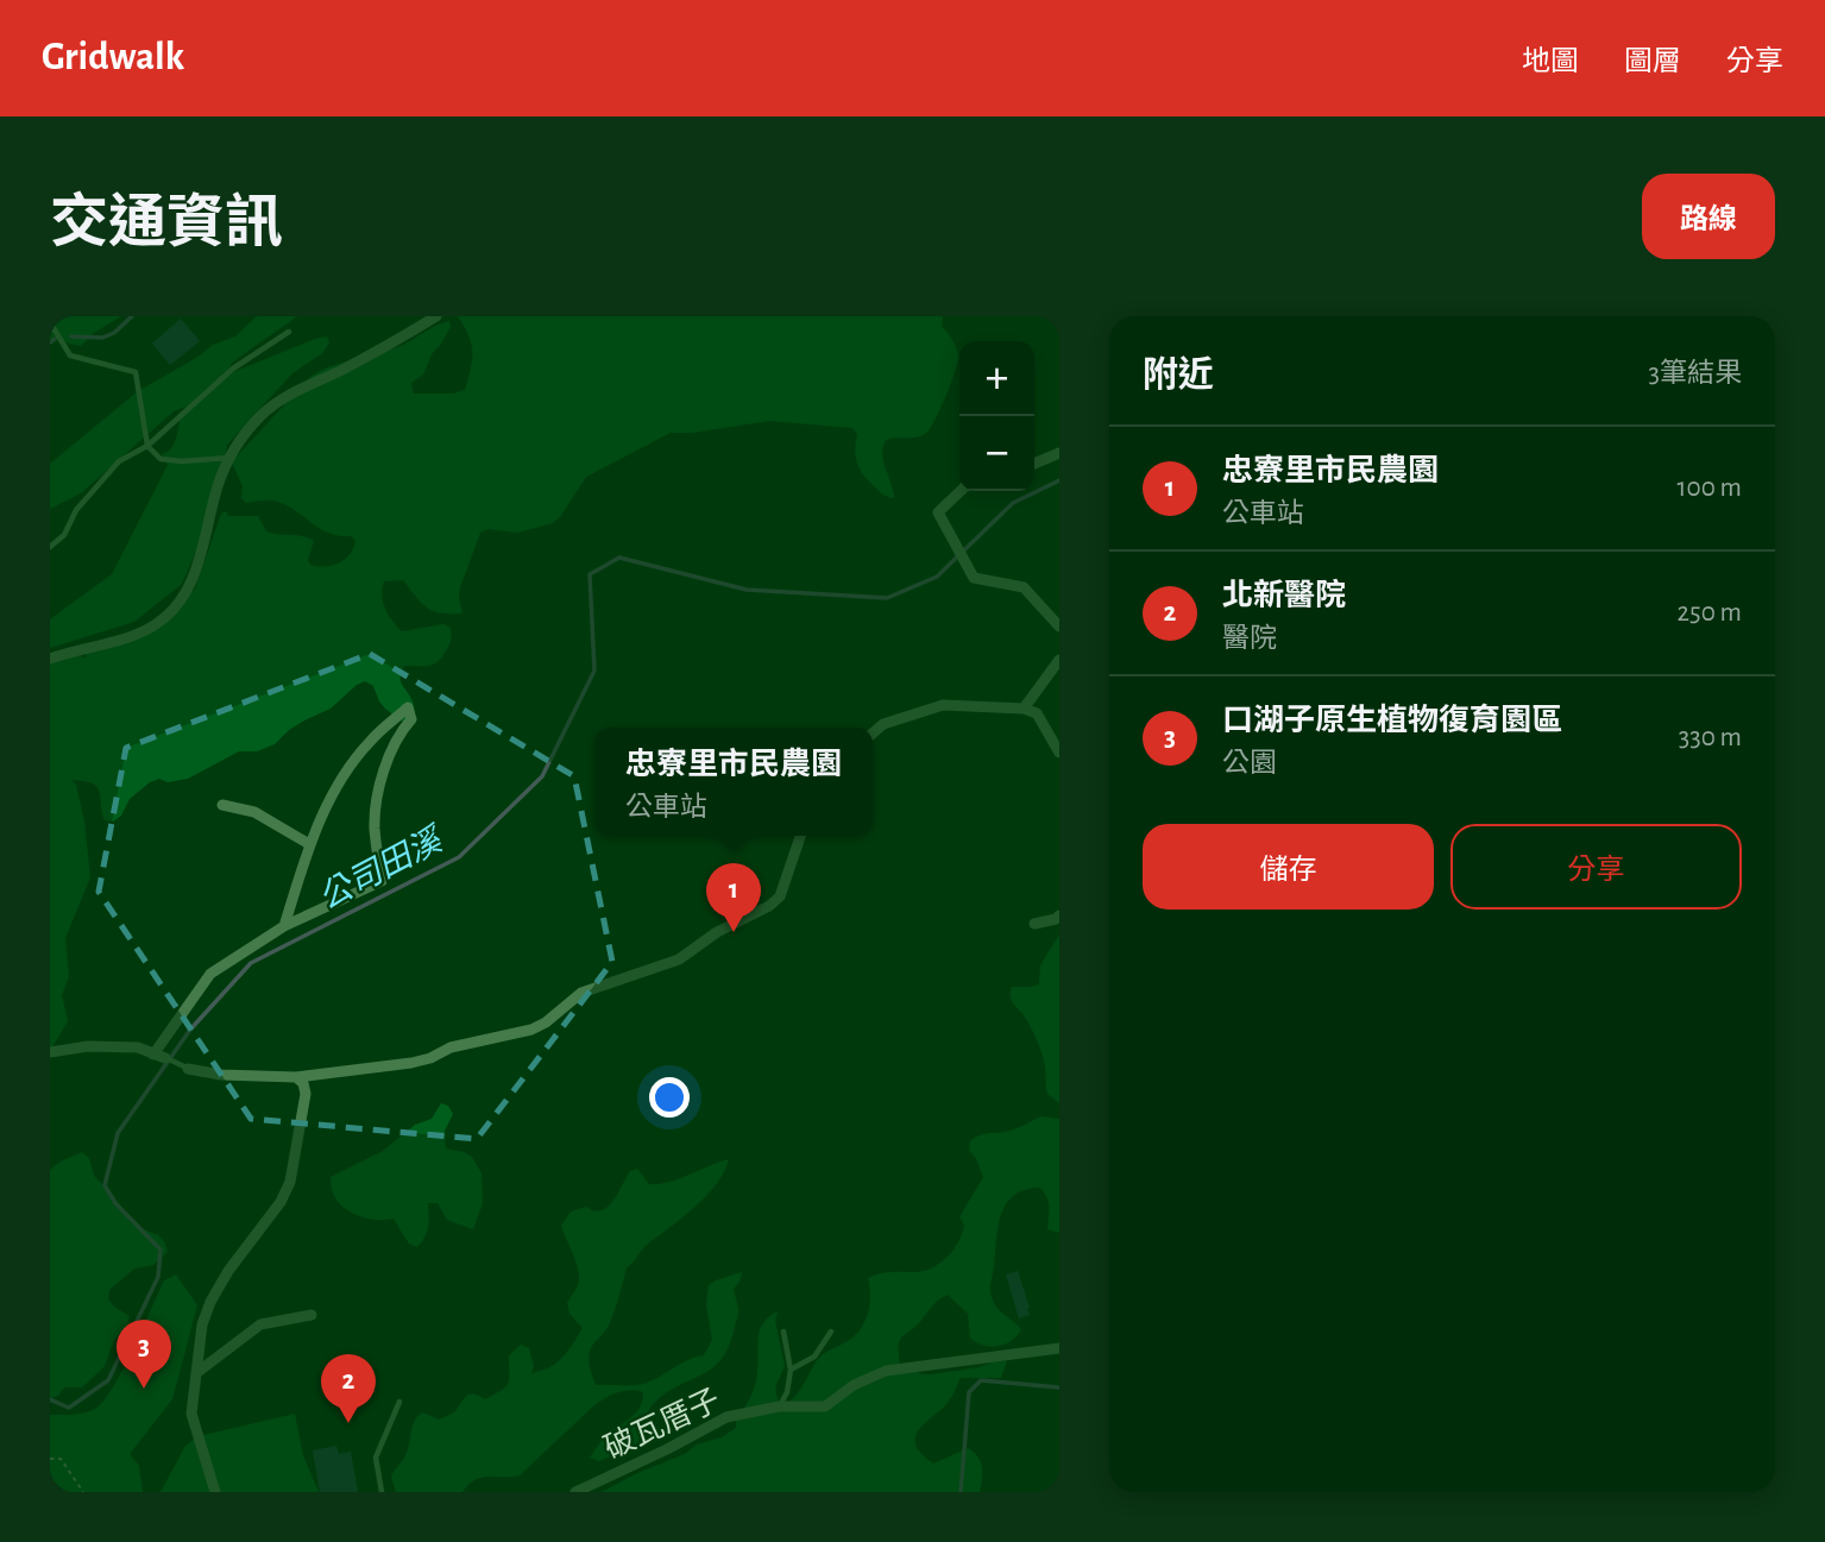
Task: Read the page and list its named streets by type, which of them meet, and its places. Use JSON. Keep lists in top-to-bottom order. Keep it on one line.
{"streets":{"street":["破瓦厝子"]},"water":["公司田溪"],"page":{"header":"Gridwalk","nav":["地圖","圖層","分享"],"title":"交通資訊","buttons":["路線",["儲存","分享"]],"heading":["附近","3筆結果"],"map_buttons":["+","−"],"list":[{"mark":"1","name":"忠寮里市民農園","note":"公車站","value":"100 m"},{"mark":"2","name":"北新醫院","note":"醫院","value":"250 m"},{"mark":"3","name":"口湖子原生植物復育園區","note":"公園","value":"330 m"}],"popup":["忠寮里市民農園","公車站"],"pins":["1","3","2"]}}
